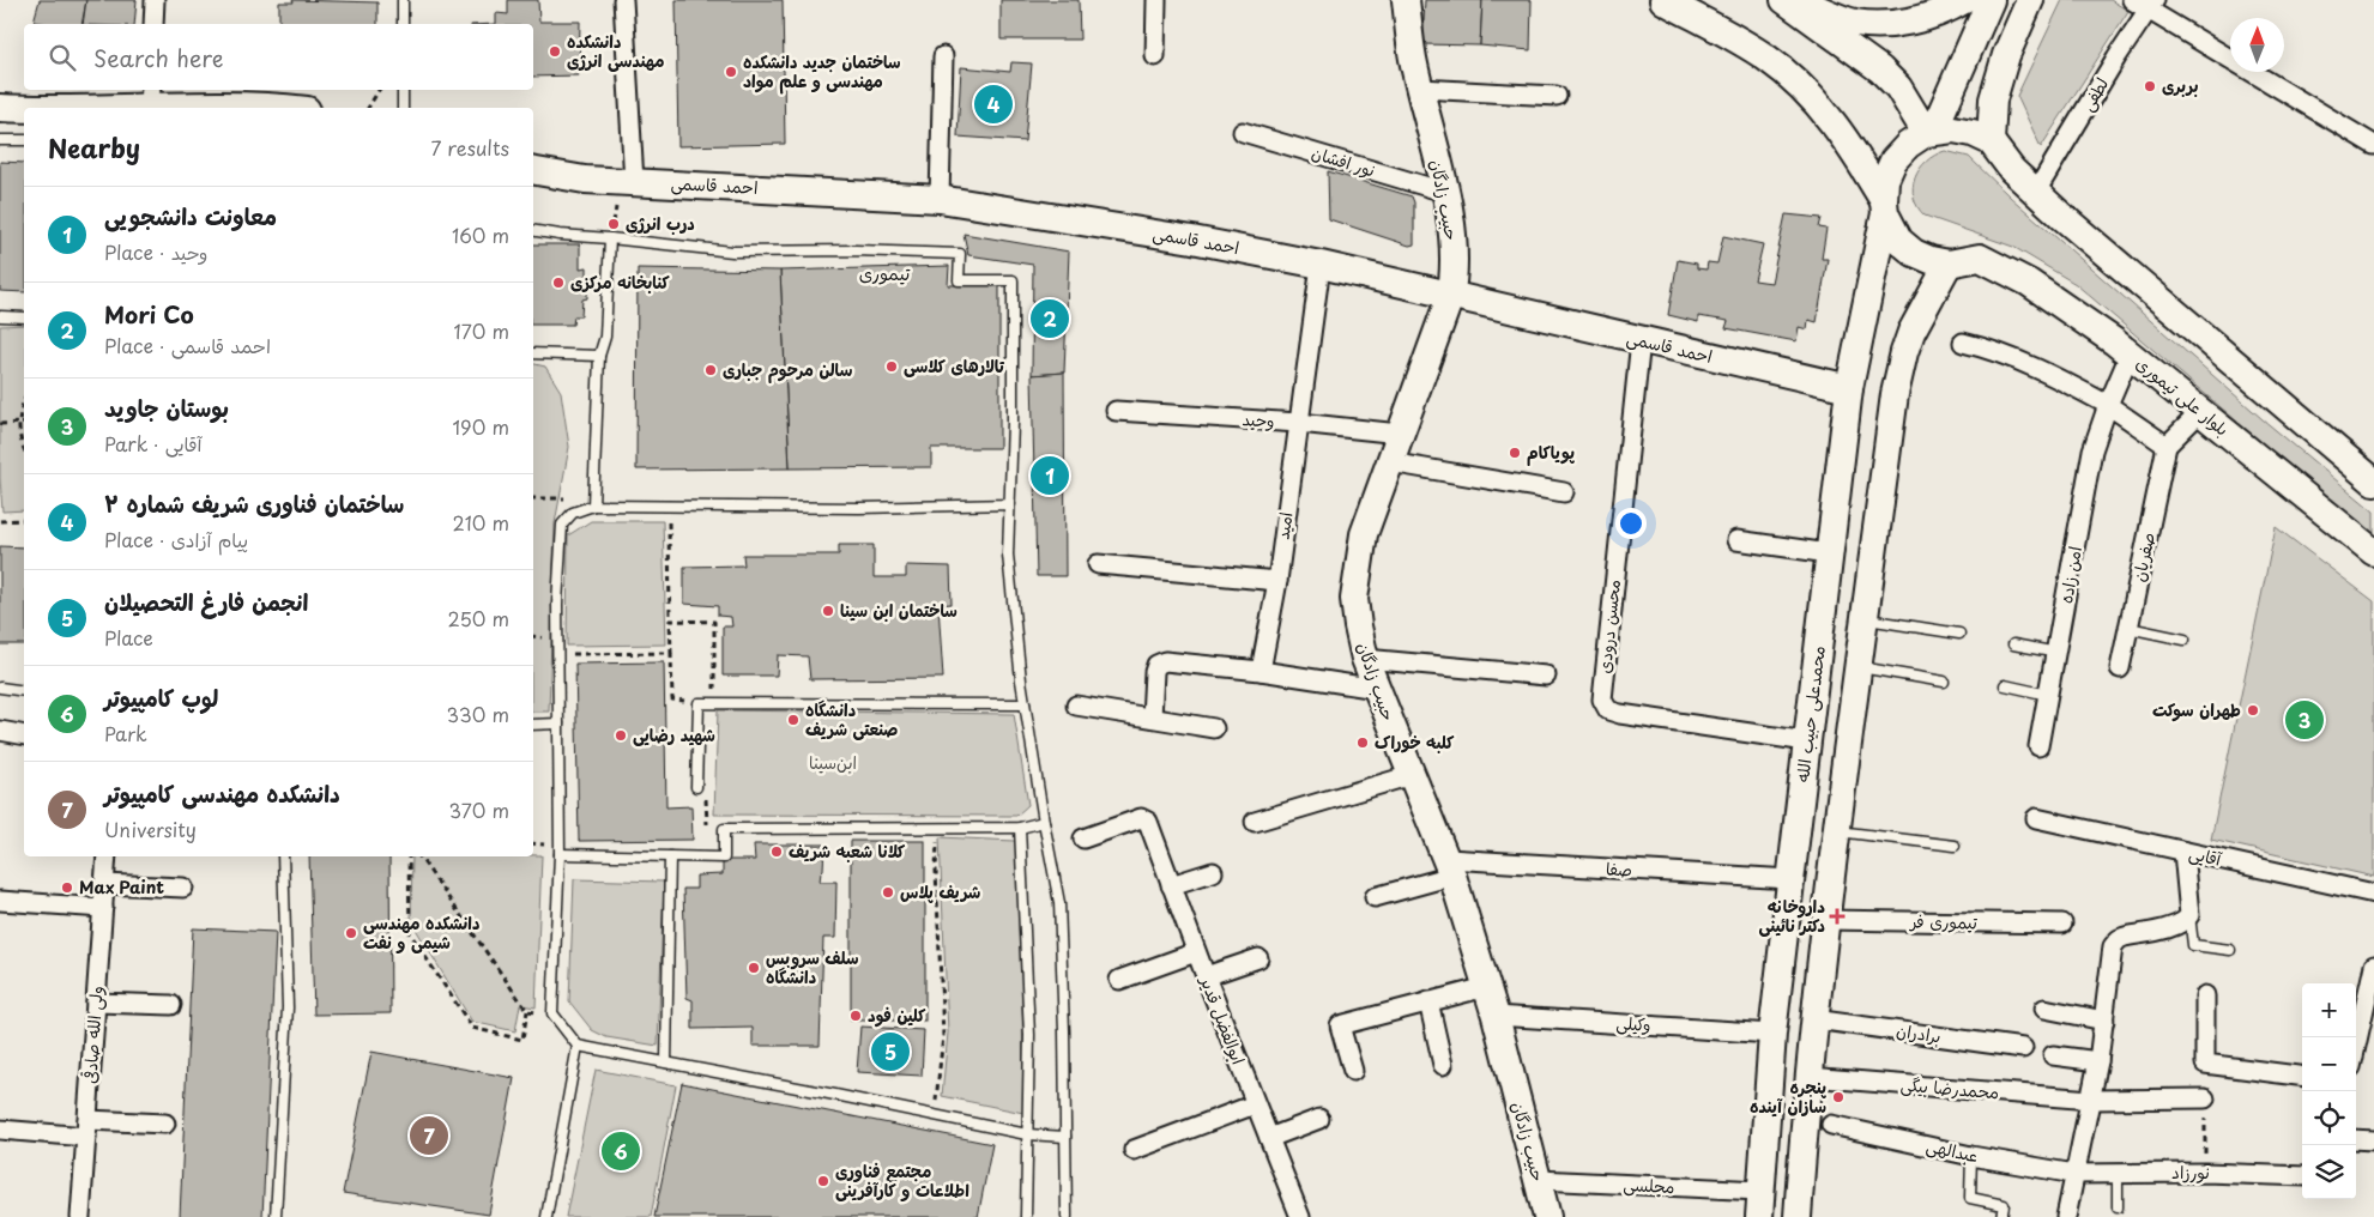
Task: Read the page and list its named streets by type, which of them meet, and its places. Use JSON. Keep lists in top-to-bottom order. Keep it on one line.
{"streets":{"main road":["احمد قاسمی","حبیب زادگان","بلوار علی تیموری","محمدعلی حبیب الله"],"street":["لطفی","نور افشان","وحید","امید","صفریان","امن زاده","محسن درودی","آقایی","صفا","تیموری فر","ابوالفضل قدیر","وکیلی","برادران","ولی الله صادقی","محمدرضا بیگی","عبدالهی","نورزاد","مجلسی"]},"crossings":[["نور افشان","حبیب زادگان"],["احمد قاسمی","حبیب زادگان"],["احمد قاسمی","امید"],["احمد قاسمی","محسن درودی"],["احمد قاسمی","محمدعلی حبیب الله"],["حبیب زادگان","وحید"],["حبیب زادگان","صفا"],["حبیب زادگان","وکیلی"],["حبیب زادگان","مجلسی"],["بلوار علی تیموری","امن زاده"],["وحید","امید"],["محسن درودی","محمدعلی حبیب الله"],["محمدعلی حبیب الله","صفا"],["محمدعلی حبیب الله","وکیلی"],["محمدعلی حبیب الله","مجلسی"],["عبدالهی","نورزاد"]],"districts":["تیموری"],"parks":["ابن‌سینا"],"places":{"other":["دانشکده مهندسی انرژی","ساختمان جدید دانشکده مهندسی و علم مواد","بربری","درب انرژی","کنابخانه مرکزی","تالارهای کلاسی","سالن مرحوم جباری","پویاکام","ساختمان ابن سینا","طهران سوکت","دانشگاه صنعتی شریف","شهید رضایی","کلبه خوراک","کلانا شعبه شریف","Max Paint","شریف پلاس","دانشکده مهندسی شیمی و نفت","سلف سرویس دانشگاه","کلین فود","پنجره سازان آینده","مجتمع فناوری اطلاعات و کارآفرینی"],"health":["داروخانه دکتر نائینی"]},"north":"top","page":{"search":"Search here","pins":["4","2","1","3","5","7","6"],"heading":["Nearby","7 results"],"list":[{"mark":"1","name":"معاونت دانشجویی","note":"Place · وحید","value":"160 m"},{"mark":"2","name":"Mori Co","note":"Place · احمد قاسمی","value":"170 m"},{"mark":"3","name":"بوستان جاوید","note":"Park · آقایی","value":"190 m"},{"mark":"4","name":"ساختمان فناوری شریف شماره ۲","note":"Place · پیام آزادی","value":"210 m"},{"mark":"5","name":"انجمن فارغ التحصیلان","note":"Place","value":"250 m"},{"mark":"6","name":"لوپ کامپیوتر","note":"Park","value":"330 m"},{"mark":"7","name":"دانشکده مهندسی کامپیوتر","note":"University","value":"370 m"}],"map_buttons":["+","−"]}}
